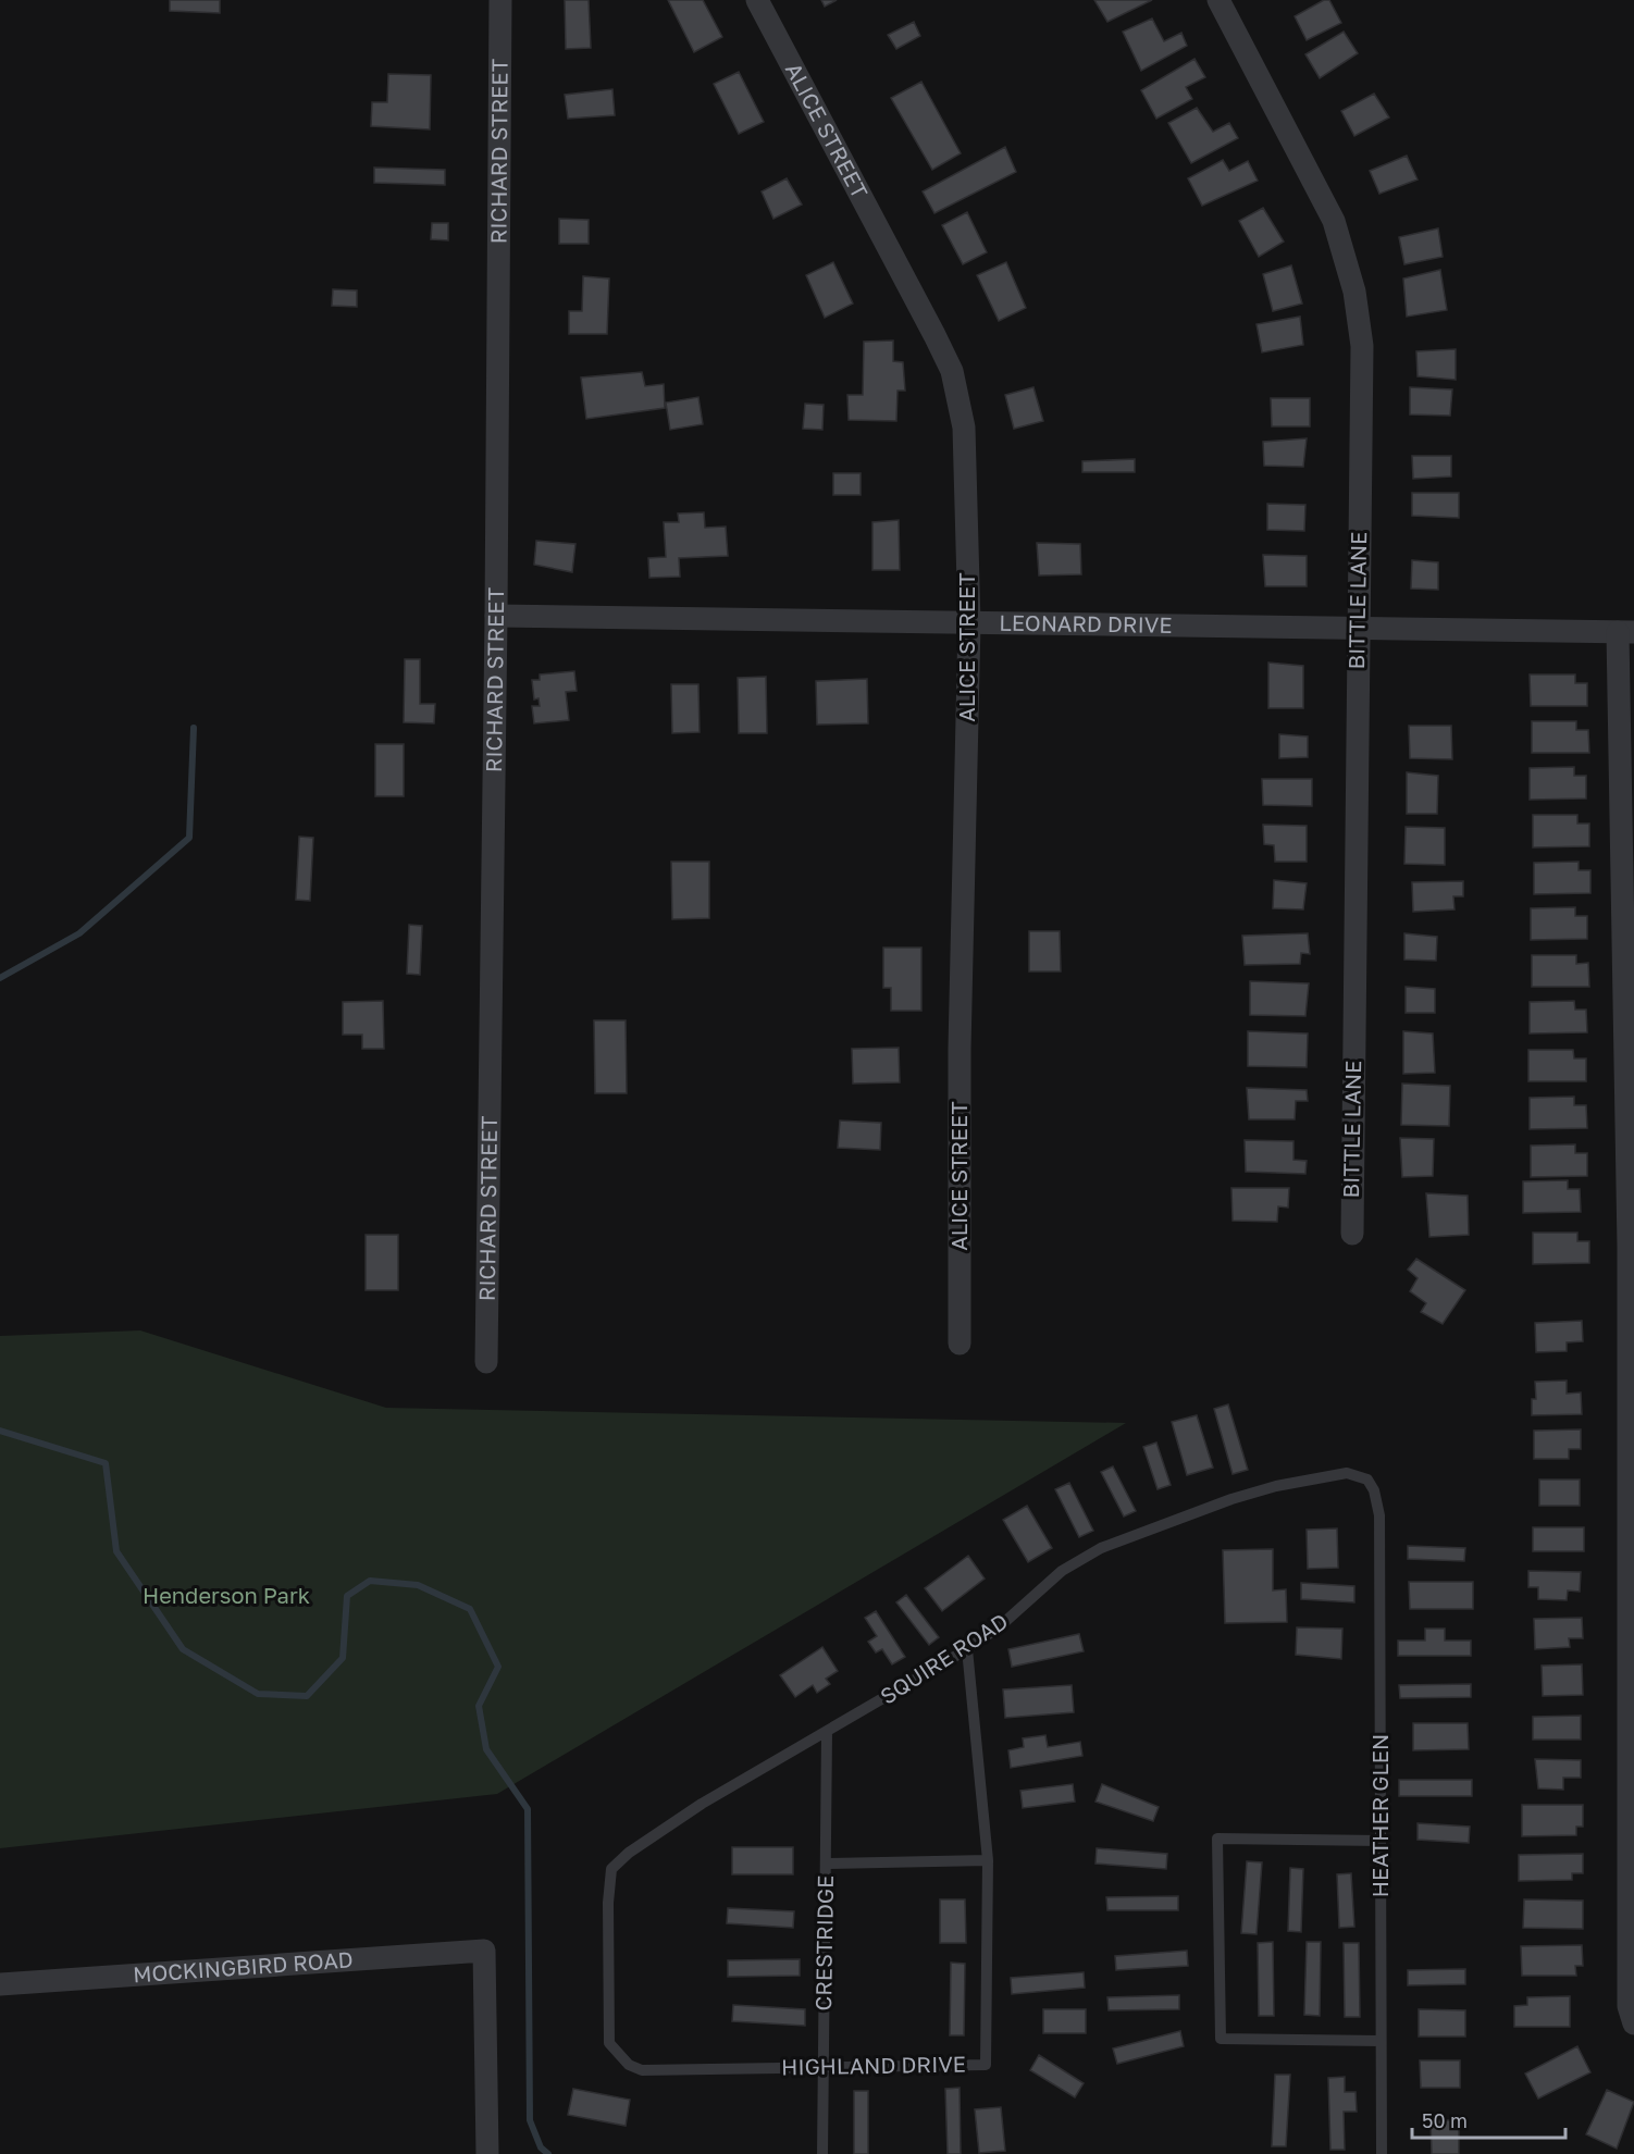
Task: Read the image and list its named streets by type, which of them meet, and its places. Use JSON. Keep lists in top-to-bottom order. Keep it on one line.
{"streets":{"street":["ALICE STREET","RICHARD STREET","BITTLE LANE","LEONARD DRIVE","MOCKINGBIRD ROAD"],"lane":["SQUIRE ROAD","HEATHER GLEN","CRESTRIDGE","HIGHLAND DRIVE"]},"crossings":[["ALICE STREET","LEONARD DRIVE"],["RICHARD STREET","LEONARD DRIVE"],["BITTLE LANE","LEONARD DRIVE"],["SQUIRE ROAD","HEATHER GLEN"],["SQUIRE ROAD","CRESTRIDGE"],["SQUIRE ROAD","HIGHLAND DRIVE"],["CRESTRIDGE","HIGHLAND DRIVE"]],"parks":["Henderson Park"],"scale_bar":"50 m"}
